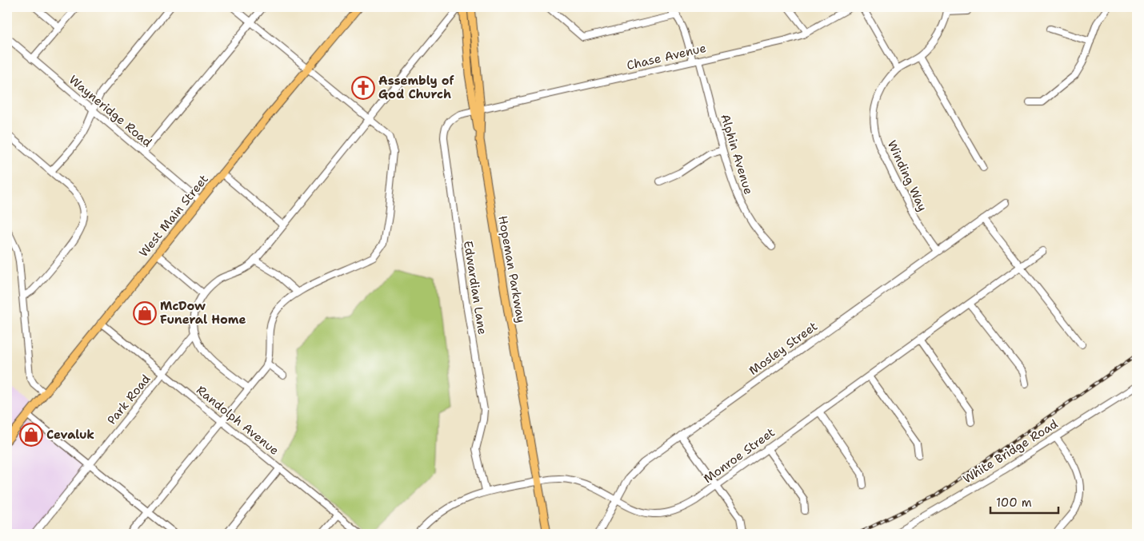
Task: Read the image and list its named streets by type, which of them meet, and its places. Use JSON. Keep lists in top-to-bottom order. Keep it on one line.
{"streets":{"main road":["West Main Street","Hopeman Parkway"],"street":["Chase Avenue","Wayneridge Road","Alphin Avenue","Winding Way","Edwardian Lane","Mosley Street","Park Road","Randolph Avenue","White Bridge Road","Monroe Street"]},"crossings":[["Chase Avenue","Alphin Avenue"],["Chase Avenue","Hopeman Parkway"],["Chase Avenue","Edwardian Lane"],["Wayneridge Road","West Main Street"],["Winding Way","Mosley Street"],["West Main Street","Randolph Avenue"],["Hopeman Parkway","Edwardian Lane"],["Hopeman Parkway","Monroe Street"],["Edwardian Lane","Monroe Street"],["Mosley Street","Monroe Street"],["Park Road","Randolph Avenue"]],"places":{"church":["Assembly of God Church"],"shop":["McDow Funeral Home","Cevaluk"]},"scale_bar":"100 m"}
